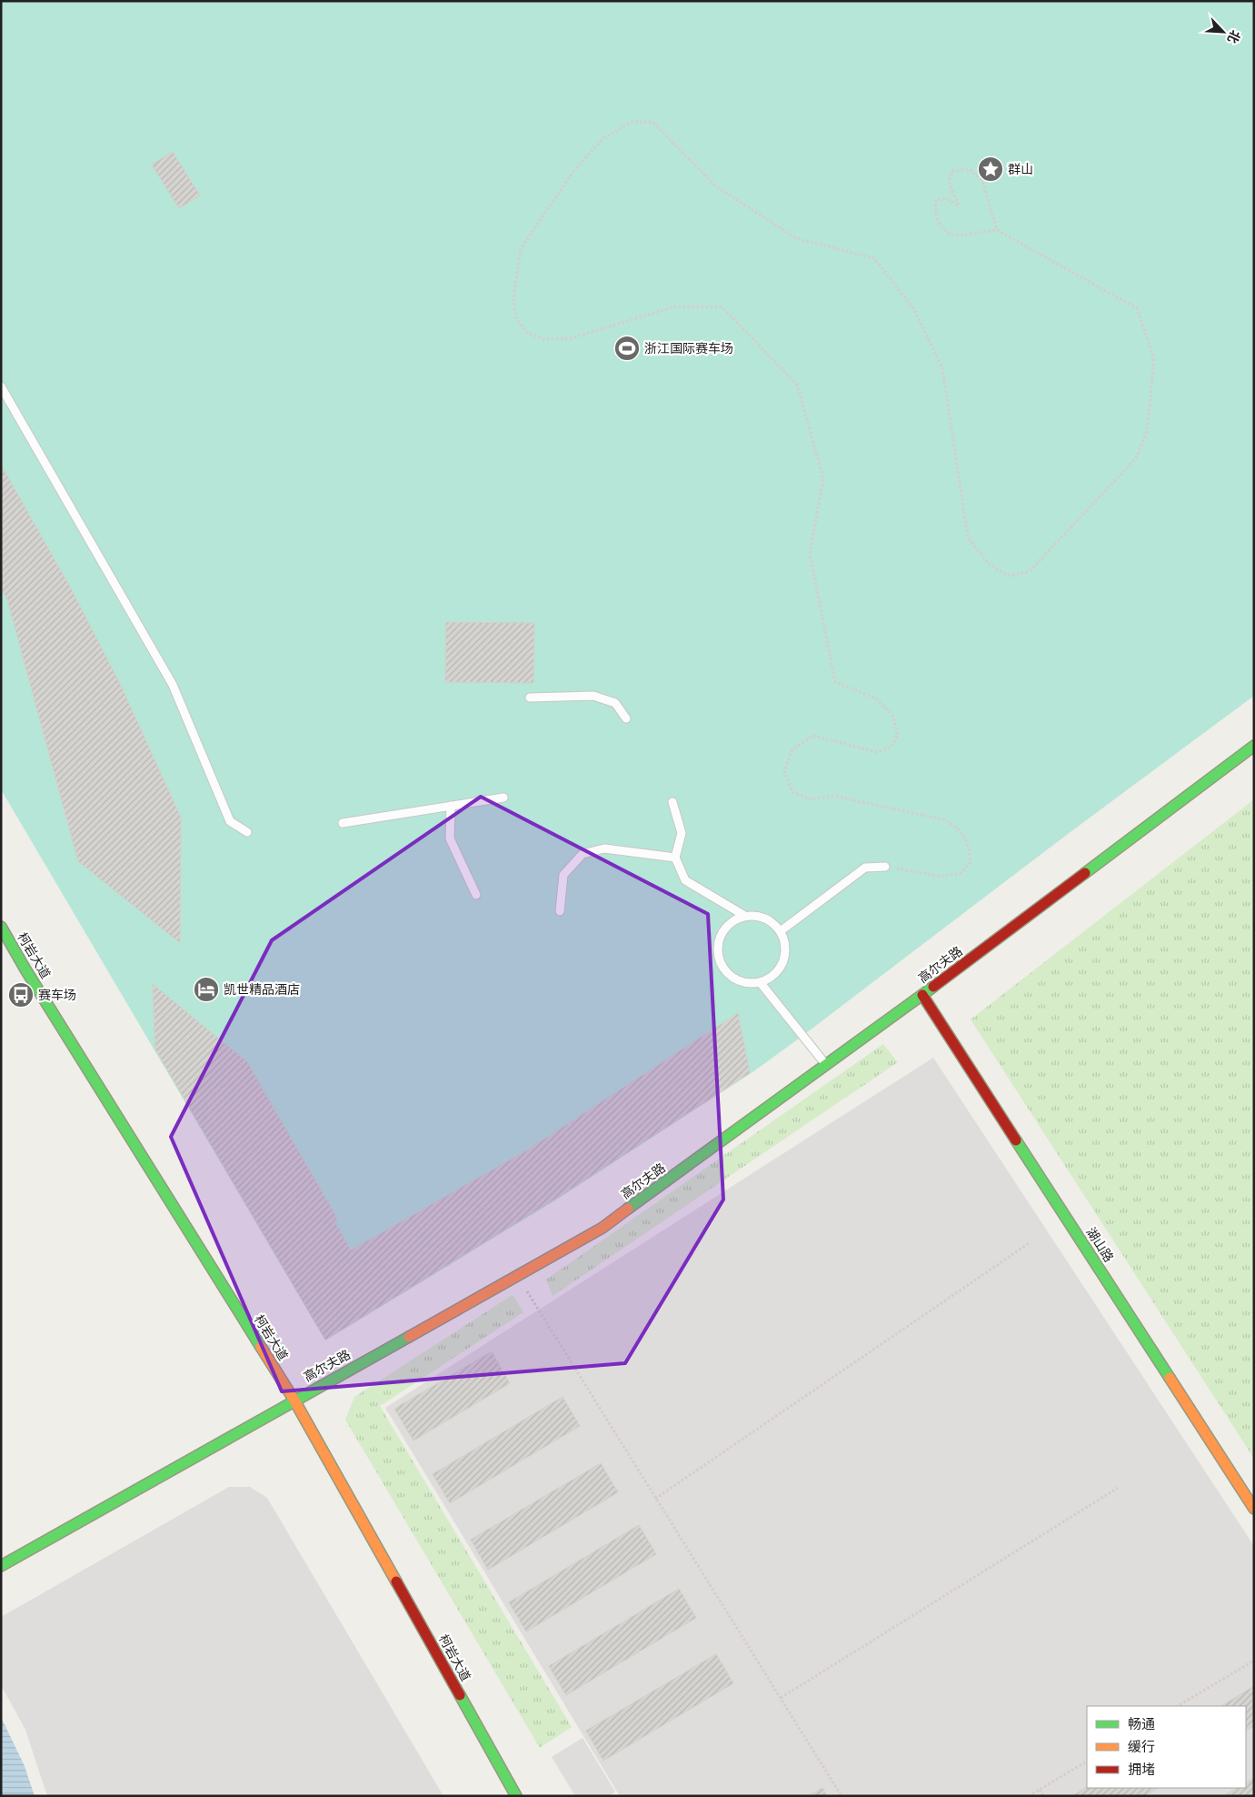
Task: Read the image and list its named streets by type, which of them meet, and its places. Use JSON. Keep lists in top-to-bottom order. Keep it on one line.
{"streets":{"street":["柯岩大道","高尔夫路","湖山路"]},"crossings":[["柯岩大道","高尔夫路"],["高尔夫路","湖山路"]],"places":{"place":["群山"],"sports":["浙江国际赛车场"],"hotel":["凯世精品酒店"],"bus stop":["赛车场"]},"legend":["畅通","缓行","拥堵"],"north":"bottom right"}
